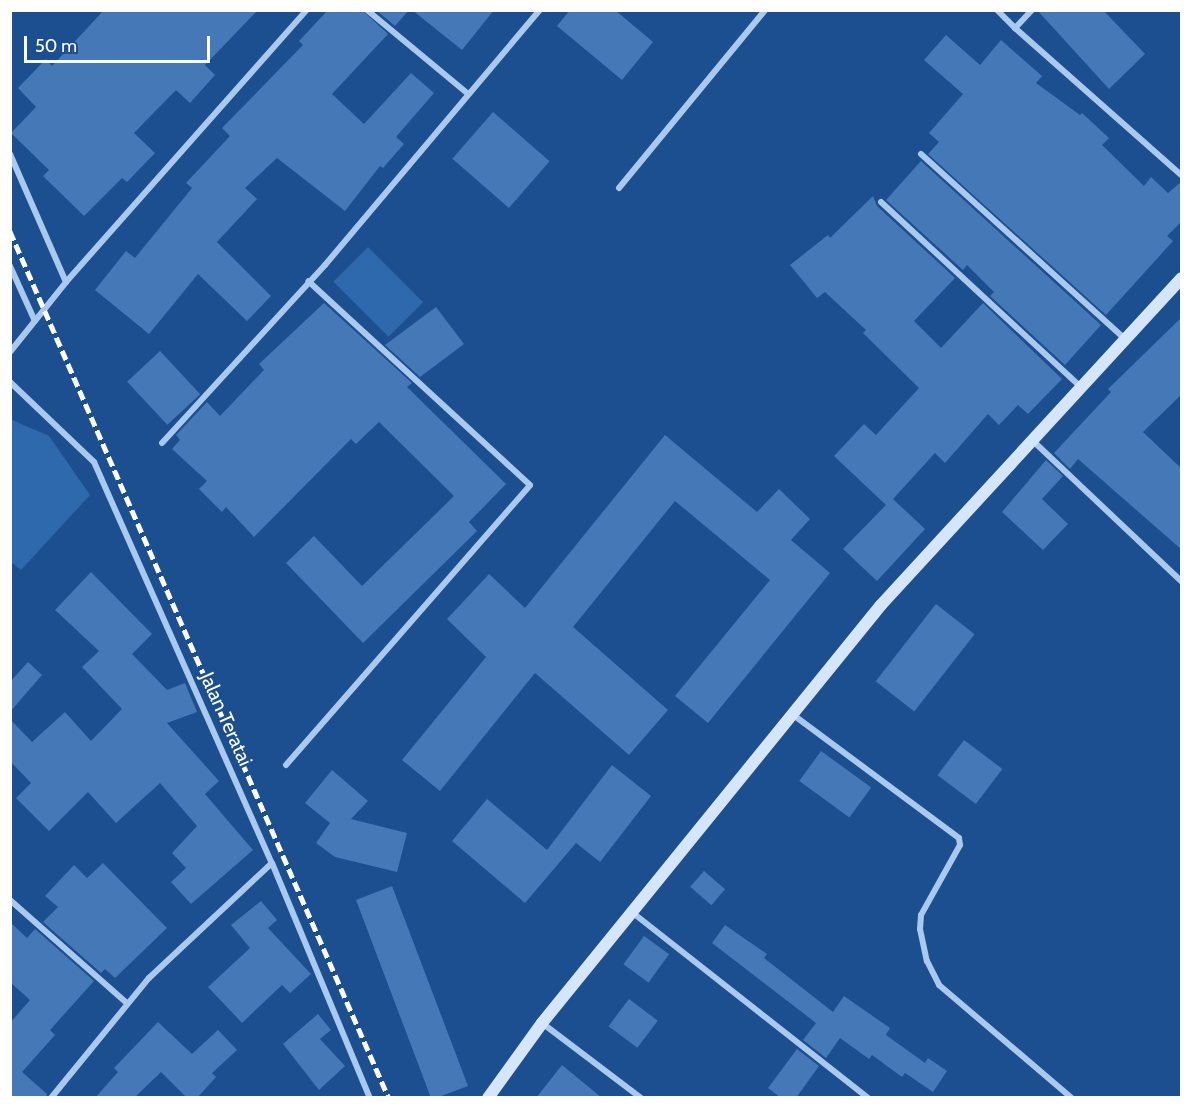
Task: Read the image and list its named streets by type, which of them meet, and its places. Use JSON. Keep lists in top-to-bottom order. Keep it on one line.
{"streets":{"street":["Jalan Teratai"]},"scale_bar":"50 m"}
